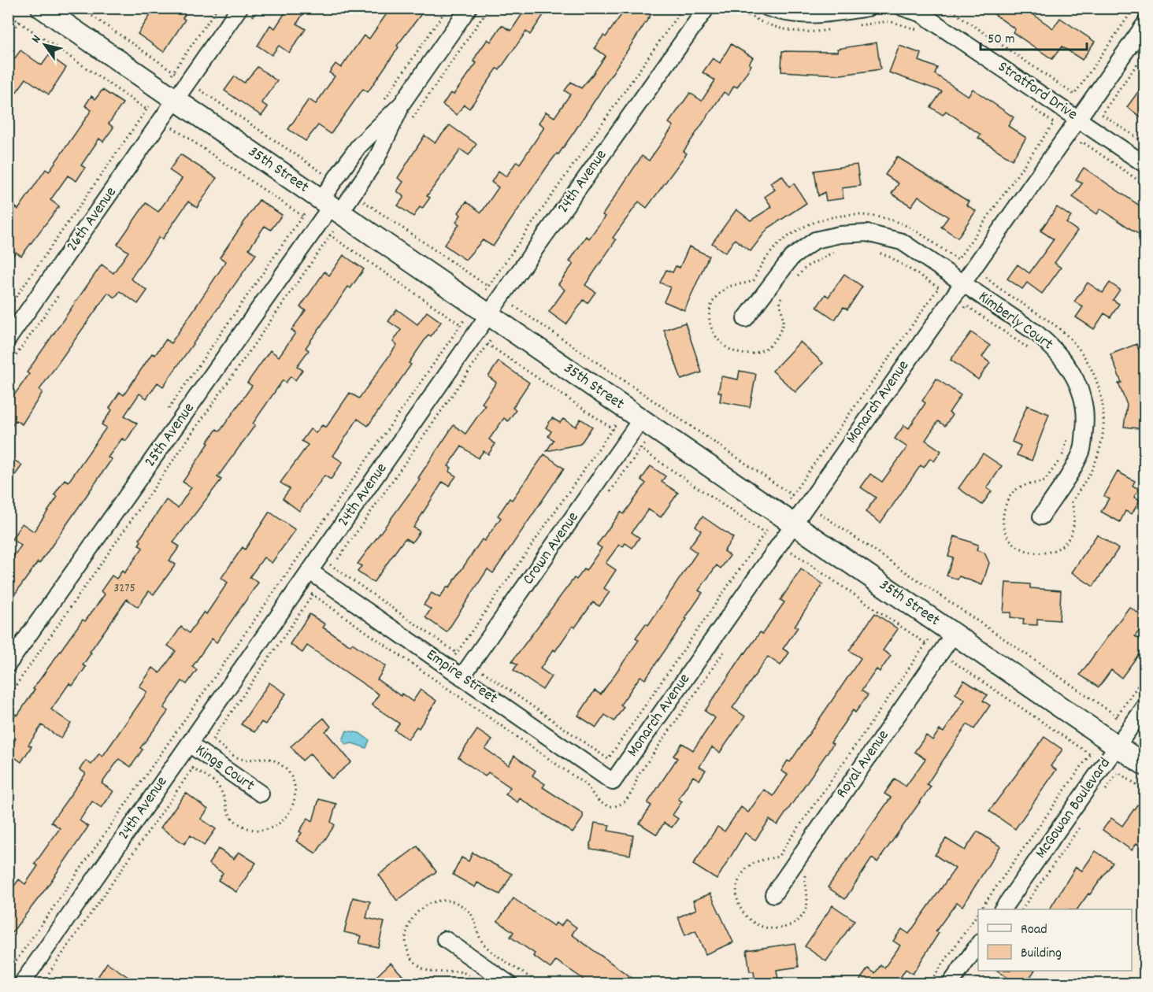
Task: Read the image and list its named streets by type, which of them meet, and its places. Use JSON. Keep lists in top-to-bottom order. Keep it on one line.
{"streets":{"street":["Stratford Drive","35th Street","24th Avenue","26th Avenue","Kimberly Court","Monarch Avenue","25th Avenue","Crown Avenue","Empire Street","Royal Avenue","Kings Court","McGowan Boulevard"]},"crossings":[["Stratford Drive","Monarch Avenue"],["35th Street","24th Avenue"],["35th Street","26th Avenue"],["35th Street","Monarch Avenue"],["35th Street","25th Avenue"],["35th Street","Crown Avenue"],["35th Street","Royal Avenue"],["35th Street","McGowan Boulevard"],["24th Avenue","Empire Street"],["24th Avenue","Kings Court"],["Kimberly Court","Monarch Avenue"],["Monarch Avenue","Empire Street"],["Crown Avenue","Empire Street"]],"house_numbers":["3275"],"legend":["Road","Building"],"scale_bar":"50 m","north":"top left"}
